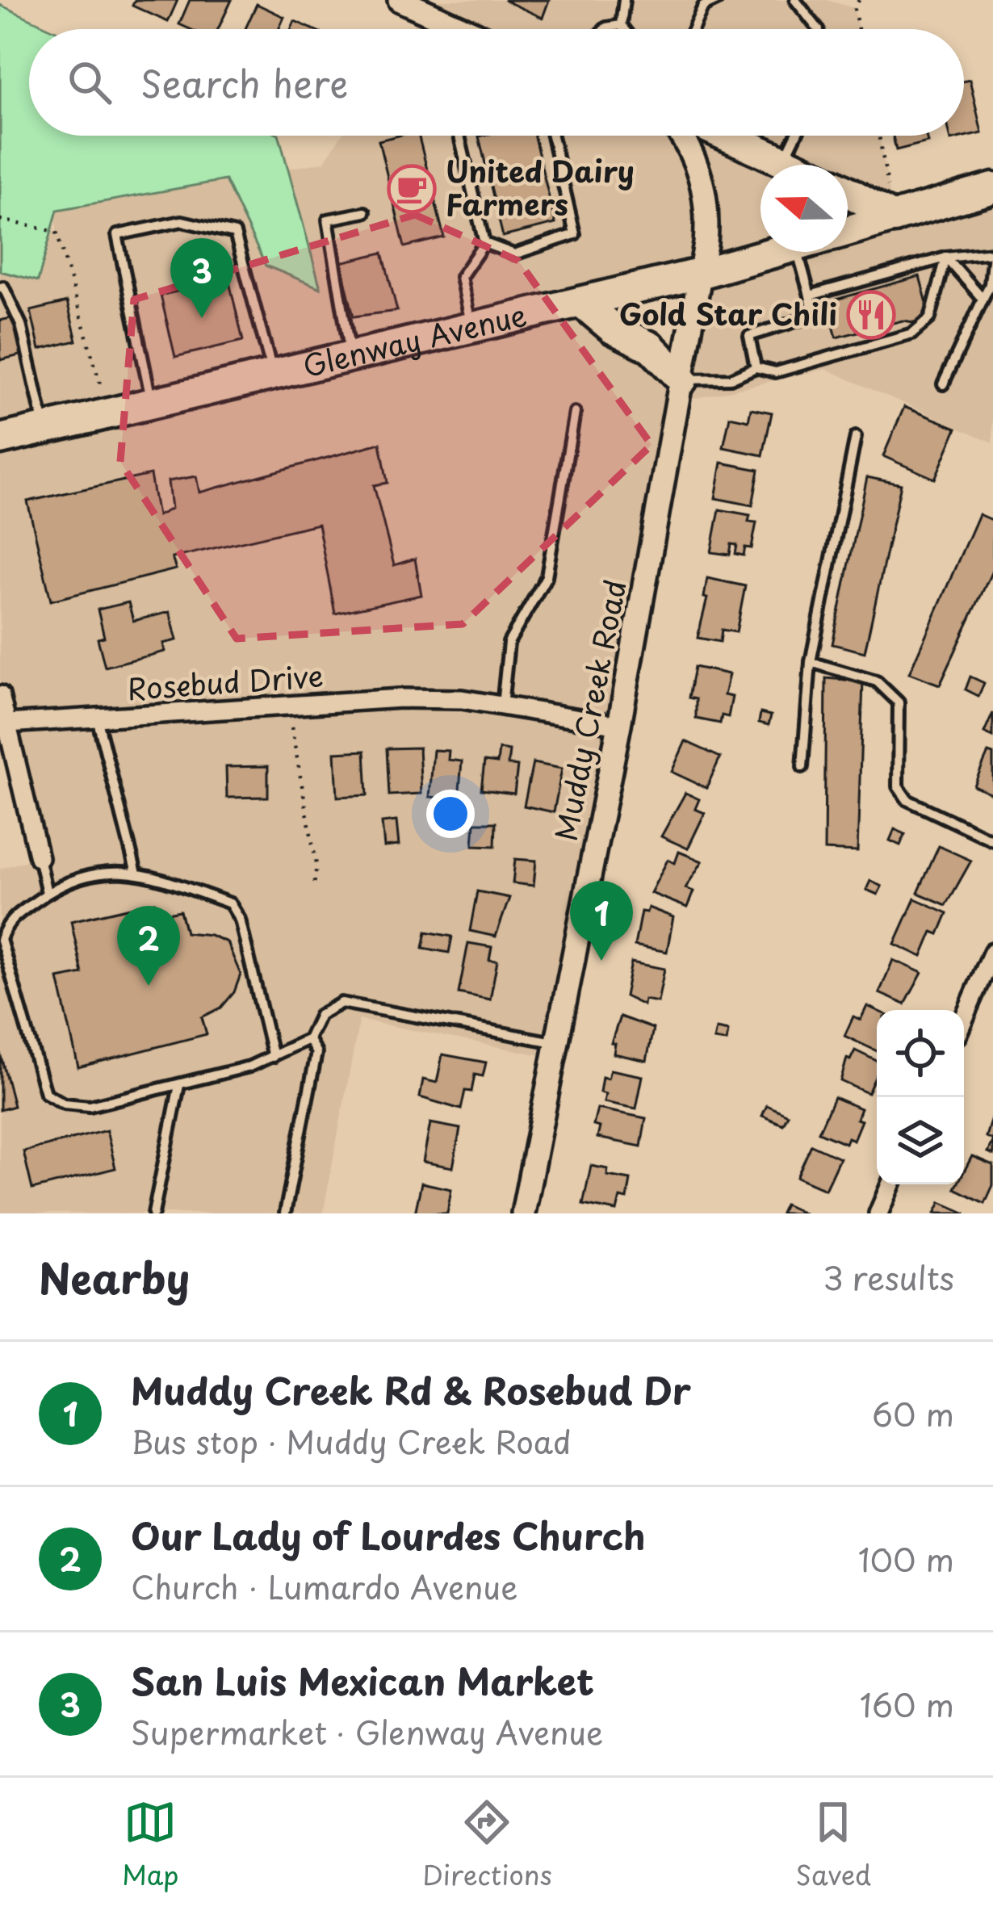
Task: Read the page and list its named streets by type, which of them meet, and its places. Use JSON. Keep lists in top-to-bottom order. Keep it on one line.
{"streets":{"main road":["Glenway Avenue"],"street":["Rosebud Drive","Muddy Creek Road"]},"crossings":[["Glenway Avenue","Muddy Creek Road"],["Rosebud Drive","Muddy Creek Road"]],"places":{"cafe":["United Dairy Farmers"],"restaurant":["Gold Star Chili"]},"north":"left","page":{"search":"Search here","pins":["3","1","2"],"heading":["Nearby","3 results"],"list":[{"mark":"1","name":"Muddy Creek Rd & Rosebud Dr","note":"Bus stop · Muddy Creek Road","value":"60 m"},{"mark":"2","name":"Our Lady of Lourdes Church","note":"Church · Lumardo Avenue","value":"100 m"},{"mark":"3","name":"San Luis Mexican Market","note":"Supermarket · Glenway Avenue","value":"160 m"}],"nav":["Map","Directions","Saved"]}}
